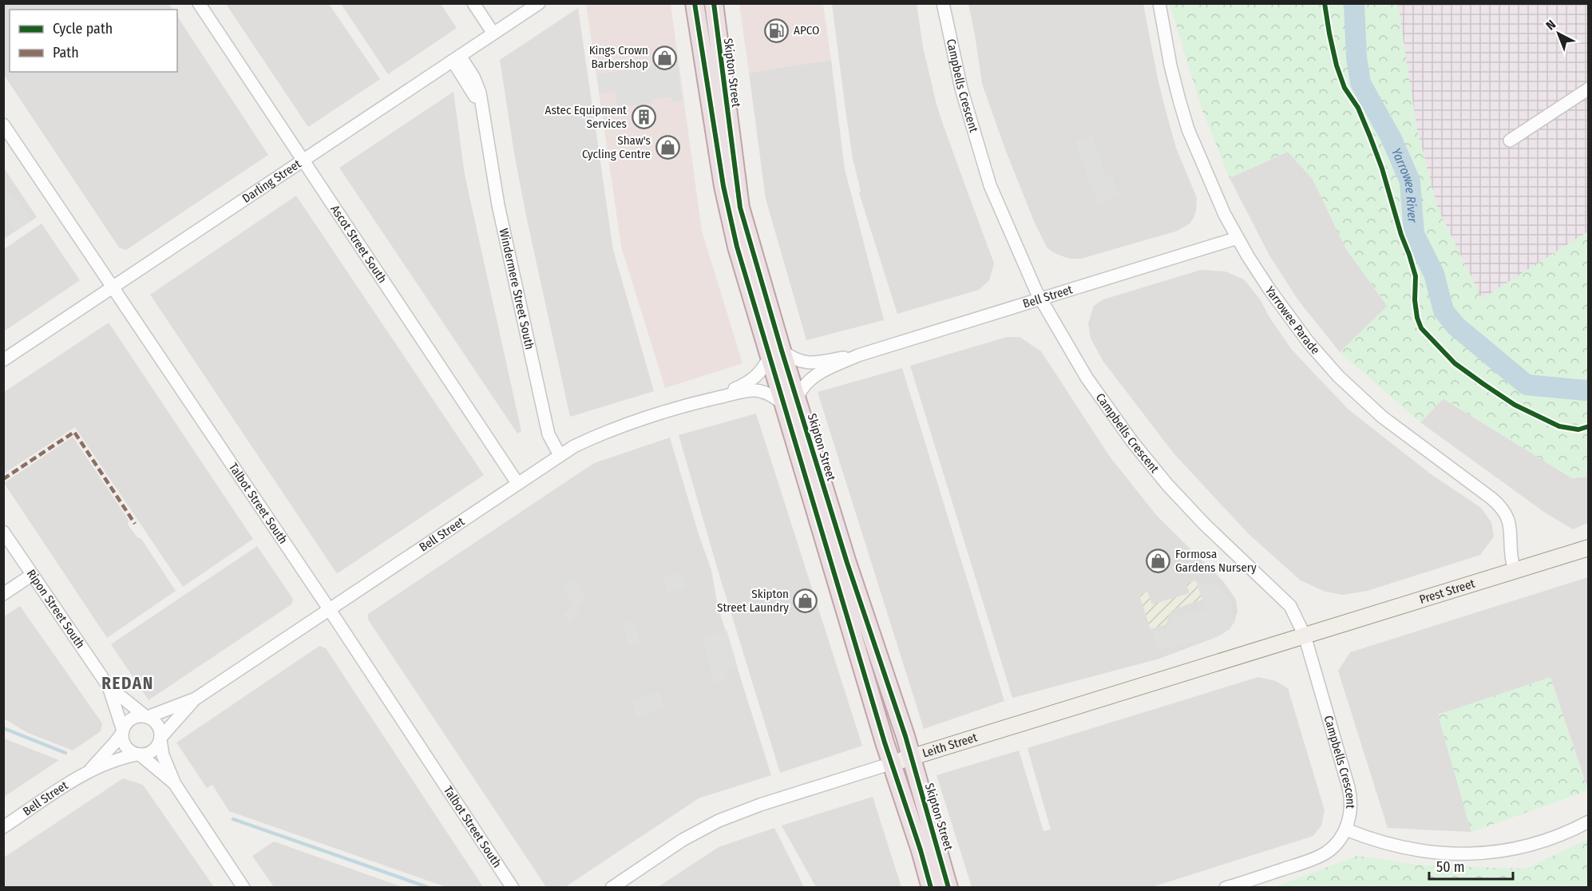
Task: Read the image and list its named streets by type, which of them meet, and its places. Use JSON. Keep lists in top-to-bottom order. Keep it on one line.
{"streets":{"highway":["Skipton Street"],"main road":["Prest Street","Leith Street"],"street":["Campbells Crescent","Darling Street","Ascot Street South","Windermere Street South","Bell Street","Yarrowee Parade","Talbot Street South","Ripon Street South"]},"crossings":[["Skipton Street","Bell Street"],["Skipton Street","Leith Street"],["Campbells Crescent","Bell Street"],["Campbells Crescent","Prest Street"],["Campbells Crescent","Leith Street"],["Darling Street","Ascot Street South"],["Darling Street","Windermere Street South"],["Darling Street","Talbot Street South"],["Ascot Street South","Bell Street"],["Windermere Street South","Bell Street"],["Bell Street","Yarrowee Parade"],["Bell Street","Talbot Street South"],["Bell Street","Ripon Street South"],["Yarrowee Parade","Prest Street"],["Prest Street","Leith Street"]],"districts":["REDAN"],"water":["Yarrowee River"],"places":{"fuel station":["APCO"],"shop":["Kings Crown Barbershop","Shaw's Cycling Centre","Formosa Gardens Nursery","Skipton Street Laundry"],"building":["Astec Equipment Services"]},"legend":["Cycle path","Path"],"scale_bar":"50 m","north":"top left"}
